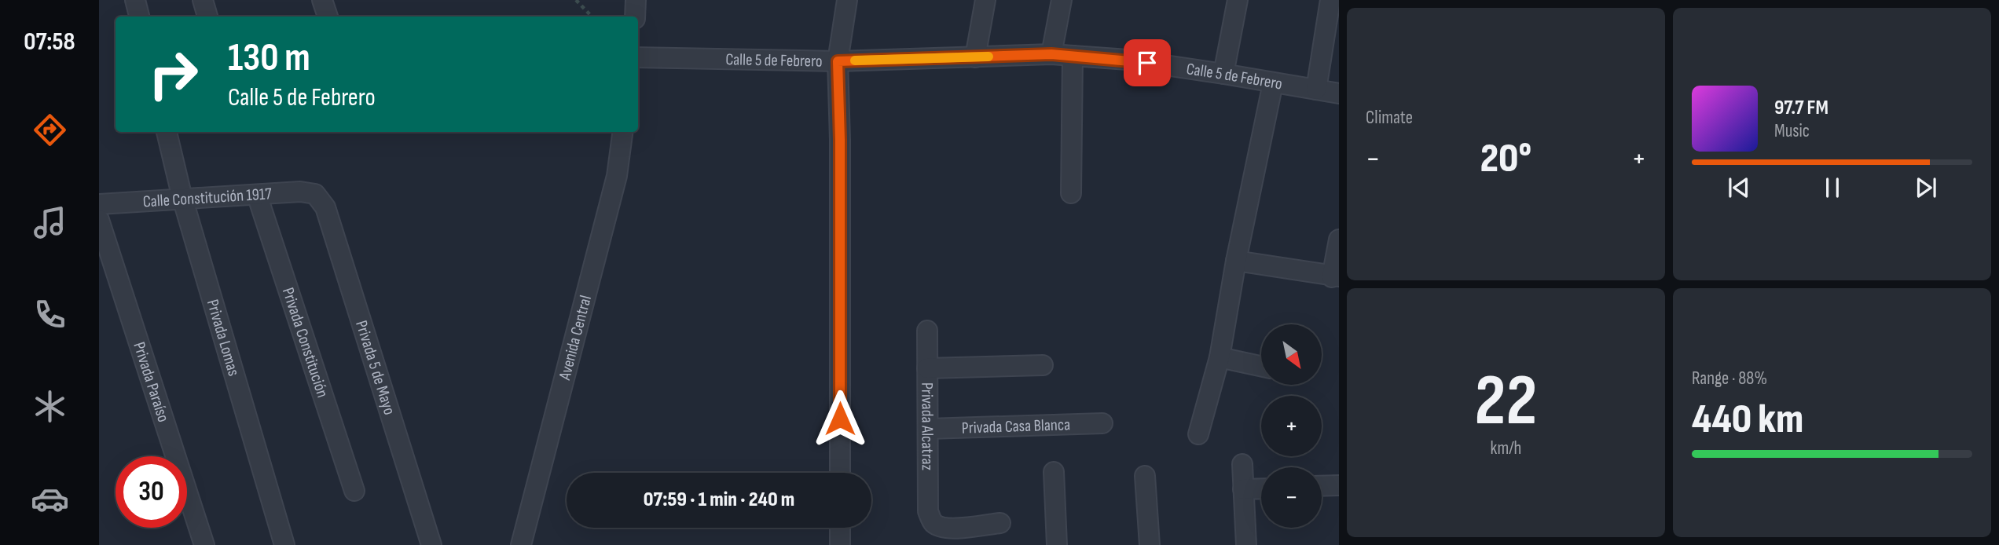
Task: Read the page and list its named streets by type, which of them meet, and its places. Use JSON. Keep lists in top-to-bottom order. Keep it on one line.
{"streets":{"street":["Calle 5 de Febrero","Calle Constitución 1917","Privada Lomas","Avenida Central","Privada Constitución","Privada 5 de Mayo","Privada Paraíso","Privada Alcatraz","Privada Casa Blanca"]},"crossings":[["Calle Constitución 1917","Privada Lomas"],["Calle Constitución 1917","Privada Constitución"],["Calle Constitución 1917","Privada 5 de Mayo"],["Privada Alcatraz","Privada Casa Blanca"]],"north":"bottom right","page":{"tabs":"07:58","tile":["Climate",["22","km/h"],["Range · 88%","440 km"]],"turn":["130 m","Calle 5 de Febrero"],"song":["97.7 FM","Music"],"heat":["−","20°","+"],"map_buttons":["+","−"],"limit":"30","trip":"07:59 · 1 min · 240 m"}}
